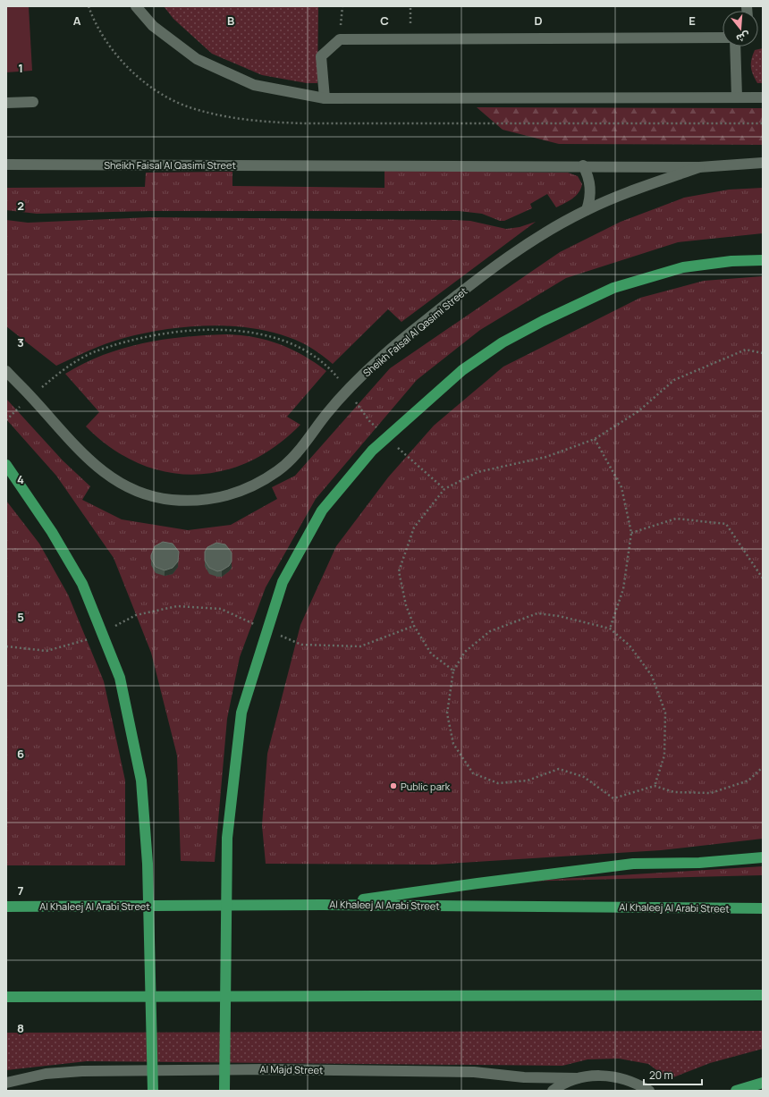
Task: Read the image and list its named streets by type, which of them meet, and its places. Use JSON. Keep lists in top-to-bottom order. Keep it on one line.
{"streets":{"highway":["Al Khaleej Al Arabi Street"],"street":["Sheikh Faisal Al Qasimi Street","Al Majd Street"]},"places":["Public park"],"scale_bar":"20 m","north":"bottom","grid":{"columns":["A","B","C","D","E"],"rows":["1","2","3","4","5","6","7","8"]}}
